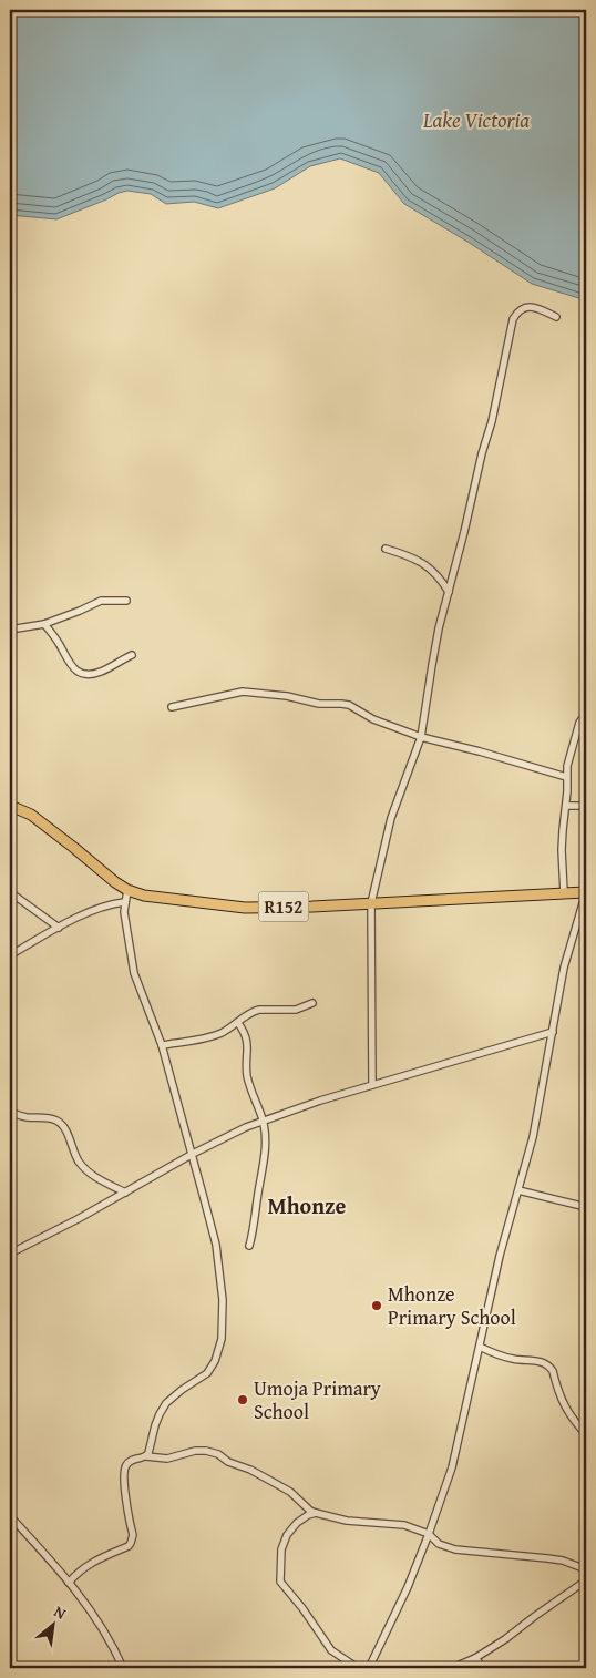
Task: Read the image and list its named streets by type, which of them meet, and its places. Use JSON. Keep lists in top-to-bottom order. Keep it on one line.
{"streets":{"main road":["R152"]},"districts":["Mhonze"],"water":["Lake Victoria"],"places":["Mhonze Primary School","Umoja Primary School"],"north":"top right"}
